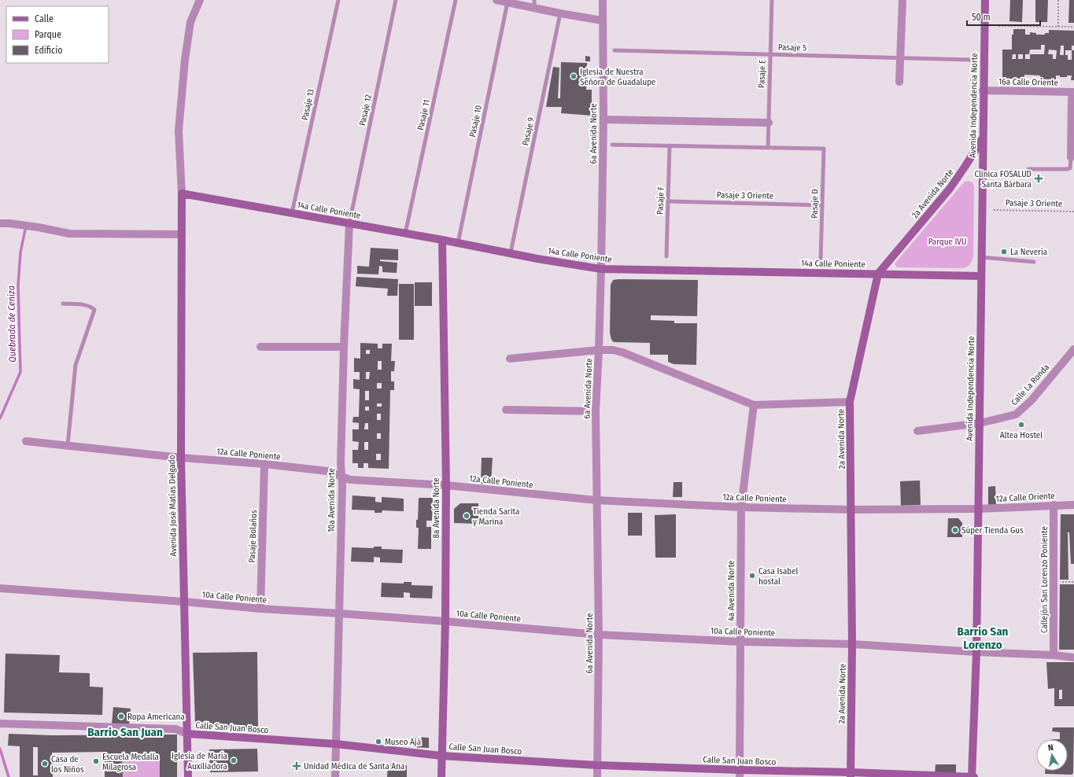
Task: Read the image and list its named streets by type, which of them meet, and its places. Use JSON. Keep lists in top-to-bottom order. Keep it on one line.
{"streets":{"street":["16a Calle Oriente","Avenida Independencia Norte","6a Avenida Norte","2a Avenida Norte","14a Calle Poniente","Calle La Ronda","12a Calle Poniente","12a Calle Oriente","10a Avenida Norte","Avenida José Matías Delgado","8a Avenida Norte","Pasaje Bolaños","Callejón San Lorenzo Poniente","4a Avenida Norte","10a Calle Poniente","Calle San Juan Bosco"],"lane":["Pasaje 5","Pasaje E","Pasaje 13","Pasaje 12","Pasaje 11","Pasaje 10","Pasaje 9","Pasaje 3 Oriente","Pasaje F","Pasaje D"]},"crossings":[["Pasaje 5","Pasaje E"],["Pasaje E","Pasaje D"],["16a Calle Oriente","Avenida Independencia Norte"],["Pasaje 13","14a Calle Poniente"],["Avenida Independencia Norte","2a Avenida Norte"],["Avenida Independencia Norte","14a Calle Poniente"],["Avenida Independencia Norte","Calle La Ronda"],["Avenida Independencia Norte","12a Calle Poniente"],["Avenida Independencia Norte","12a Calle Oriente"],["Avenida Independencia Norte","10a Calle Poniente"],["Avenida Independencia Norte","Calle San Juan Bosco"],["Pasaje 12","14a Calle Poniente"],["Pasaje 12","10a Avenida Norte"],["Pasaje 11","14a Calle Poniente"],["Pasaje 10","14a Calle Poniente"],["Pasaje 9","14a Calle Poniente"],["6a Avenida Norte","14a Calle Poniente"],["6a Avenida Norte","12a Calle Poniente"],["6a Avenida Norte","10a Calle Poniente"],["6a Avenida Norte","Calle San Juan Bosco"],["2a Avenida Norte","14a Calle Poniente"],["2a Avenida Norte","12a Calle Poniente"],["2a Avenida Norte","10a Calle Poniente"],["2a Avenida Norte","Calle San Juan Bosco"],["Pasaje 3 Oriente","Pasaje F"],["Pasaje 3 Oriente","Pasaje D"],["14a Calle Poniente","10a Avenida Norte"],["14a Calle Poniente","Avenida José Matías Delgado"],["14a Calle Poniente","8a Avenida Norte"],["12a Calle Poniente","12a Calle Oriente"],["12a Calle Poniente","10a Avenida Norte"],["12a Calle Poniente","Avenida José Matías Delgado"],["12a Calle Poniente","8a Avenida Norte"],["12a Calle Poniente","Pasaje Bolaños"],["12a Calle Poniente","4a Avenida Norte"],["12a Calle Oriente","Callejón San Lorenzo Poniente"],["10a Avenida Norte","10a Calle Poniente"],["10a Avenida Norte","Calle San Juan Bosco"],["Avenida José Matías Delgado","10a Calle Poniente"],["Avenida José Matías Delgado","Calle San Juan Bosco"],["8a Avenida Norte","10a Calle Poniente"],["8a Avenida Norte","Calle San Juan Bosco"],["Pasaje Bolaños","10a Calle Poniente"],["Callejón San Lorenzo Poniente","10a Calle Poniente"],["4a Avenida Norte","10a Calle Poniente"],["4a Avenida Norte","Calle San Juan Bosco"]],"districts":["Barrio San Lorenzo","Barrio San Juan"],"water":["Quebrada de Ceniza"],"parks":["Parque IVU"],"places":{"other":["Iglesia de Nuestra Señora de Guadalupe","La Nevería","Altea Hostel","Tienda Sarita y Marina","Súper Tienda Gus","Casa Isabel hostal","Ropa Americana","Museo Ajá","Iglesia de María Auxiliadora","Escuela Medalla Milagrosa","Casa de los Niños"],"health":["Clinica FOSALUD Santa Bárbara","Unidad Médica de Santa Ana"]},"legend":["Calle","Parque","Edificio"],"scale_bar":"50 m","north":"top"}
